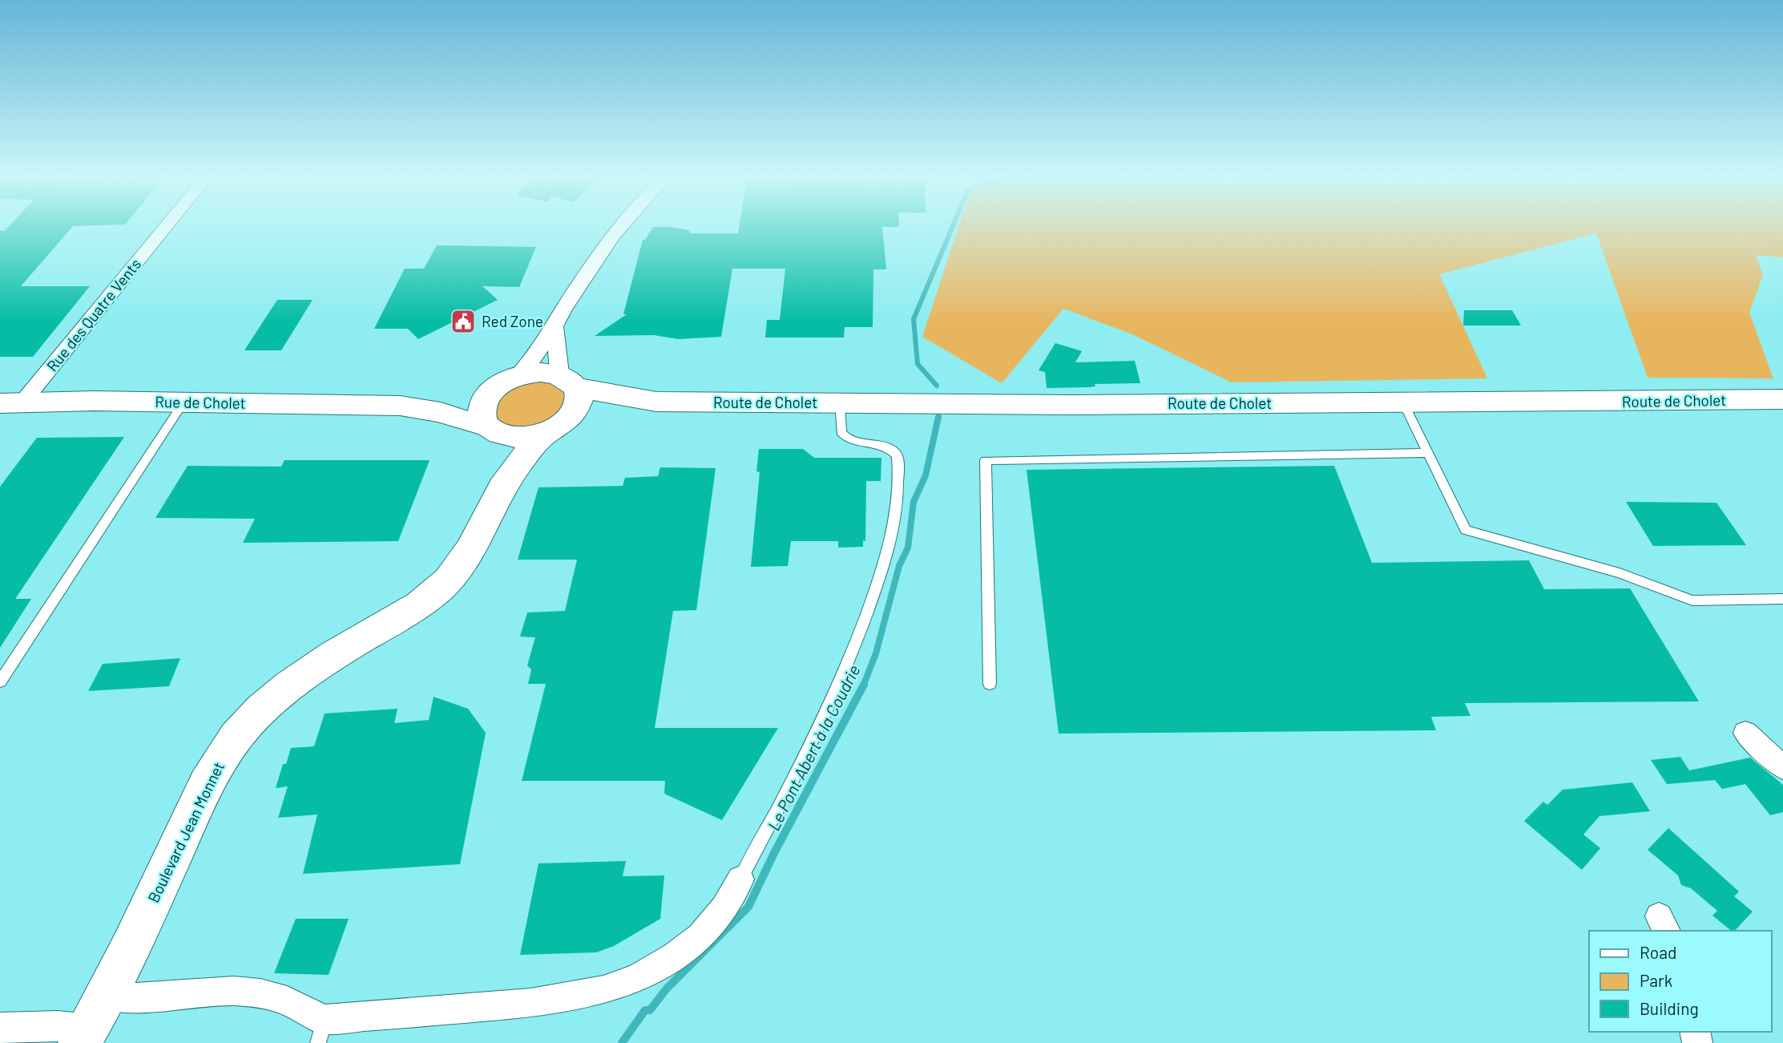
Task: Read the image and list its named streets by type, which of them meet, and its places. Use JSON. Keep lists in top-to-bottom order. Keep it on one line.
{"streets":{"main road":["Route de Cholet","Rue de Cholet","Boulevard Jean Monnet"],"street":["Rue des Quatre Vents"]},"crossings":[["Rue des Quatre Vents","Rue de Cholet"],["Route de Cholet","Rue de Cholet"]],"water":["Le Pont Abert à la Coudrie"],"places":{"public building":["Red Zone"]},"legend":["Road","Park","Building"]}
